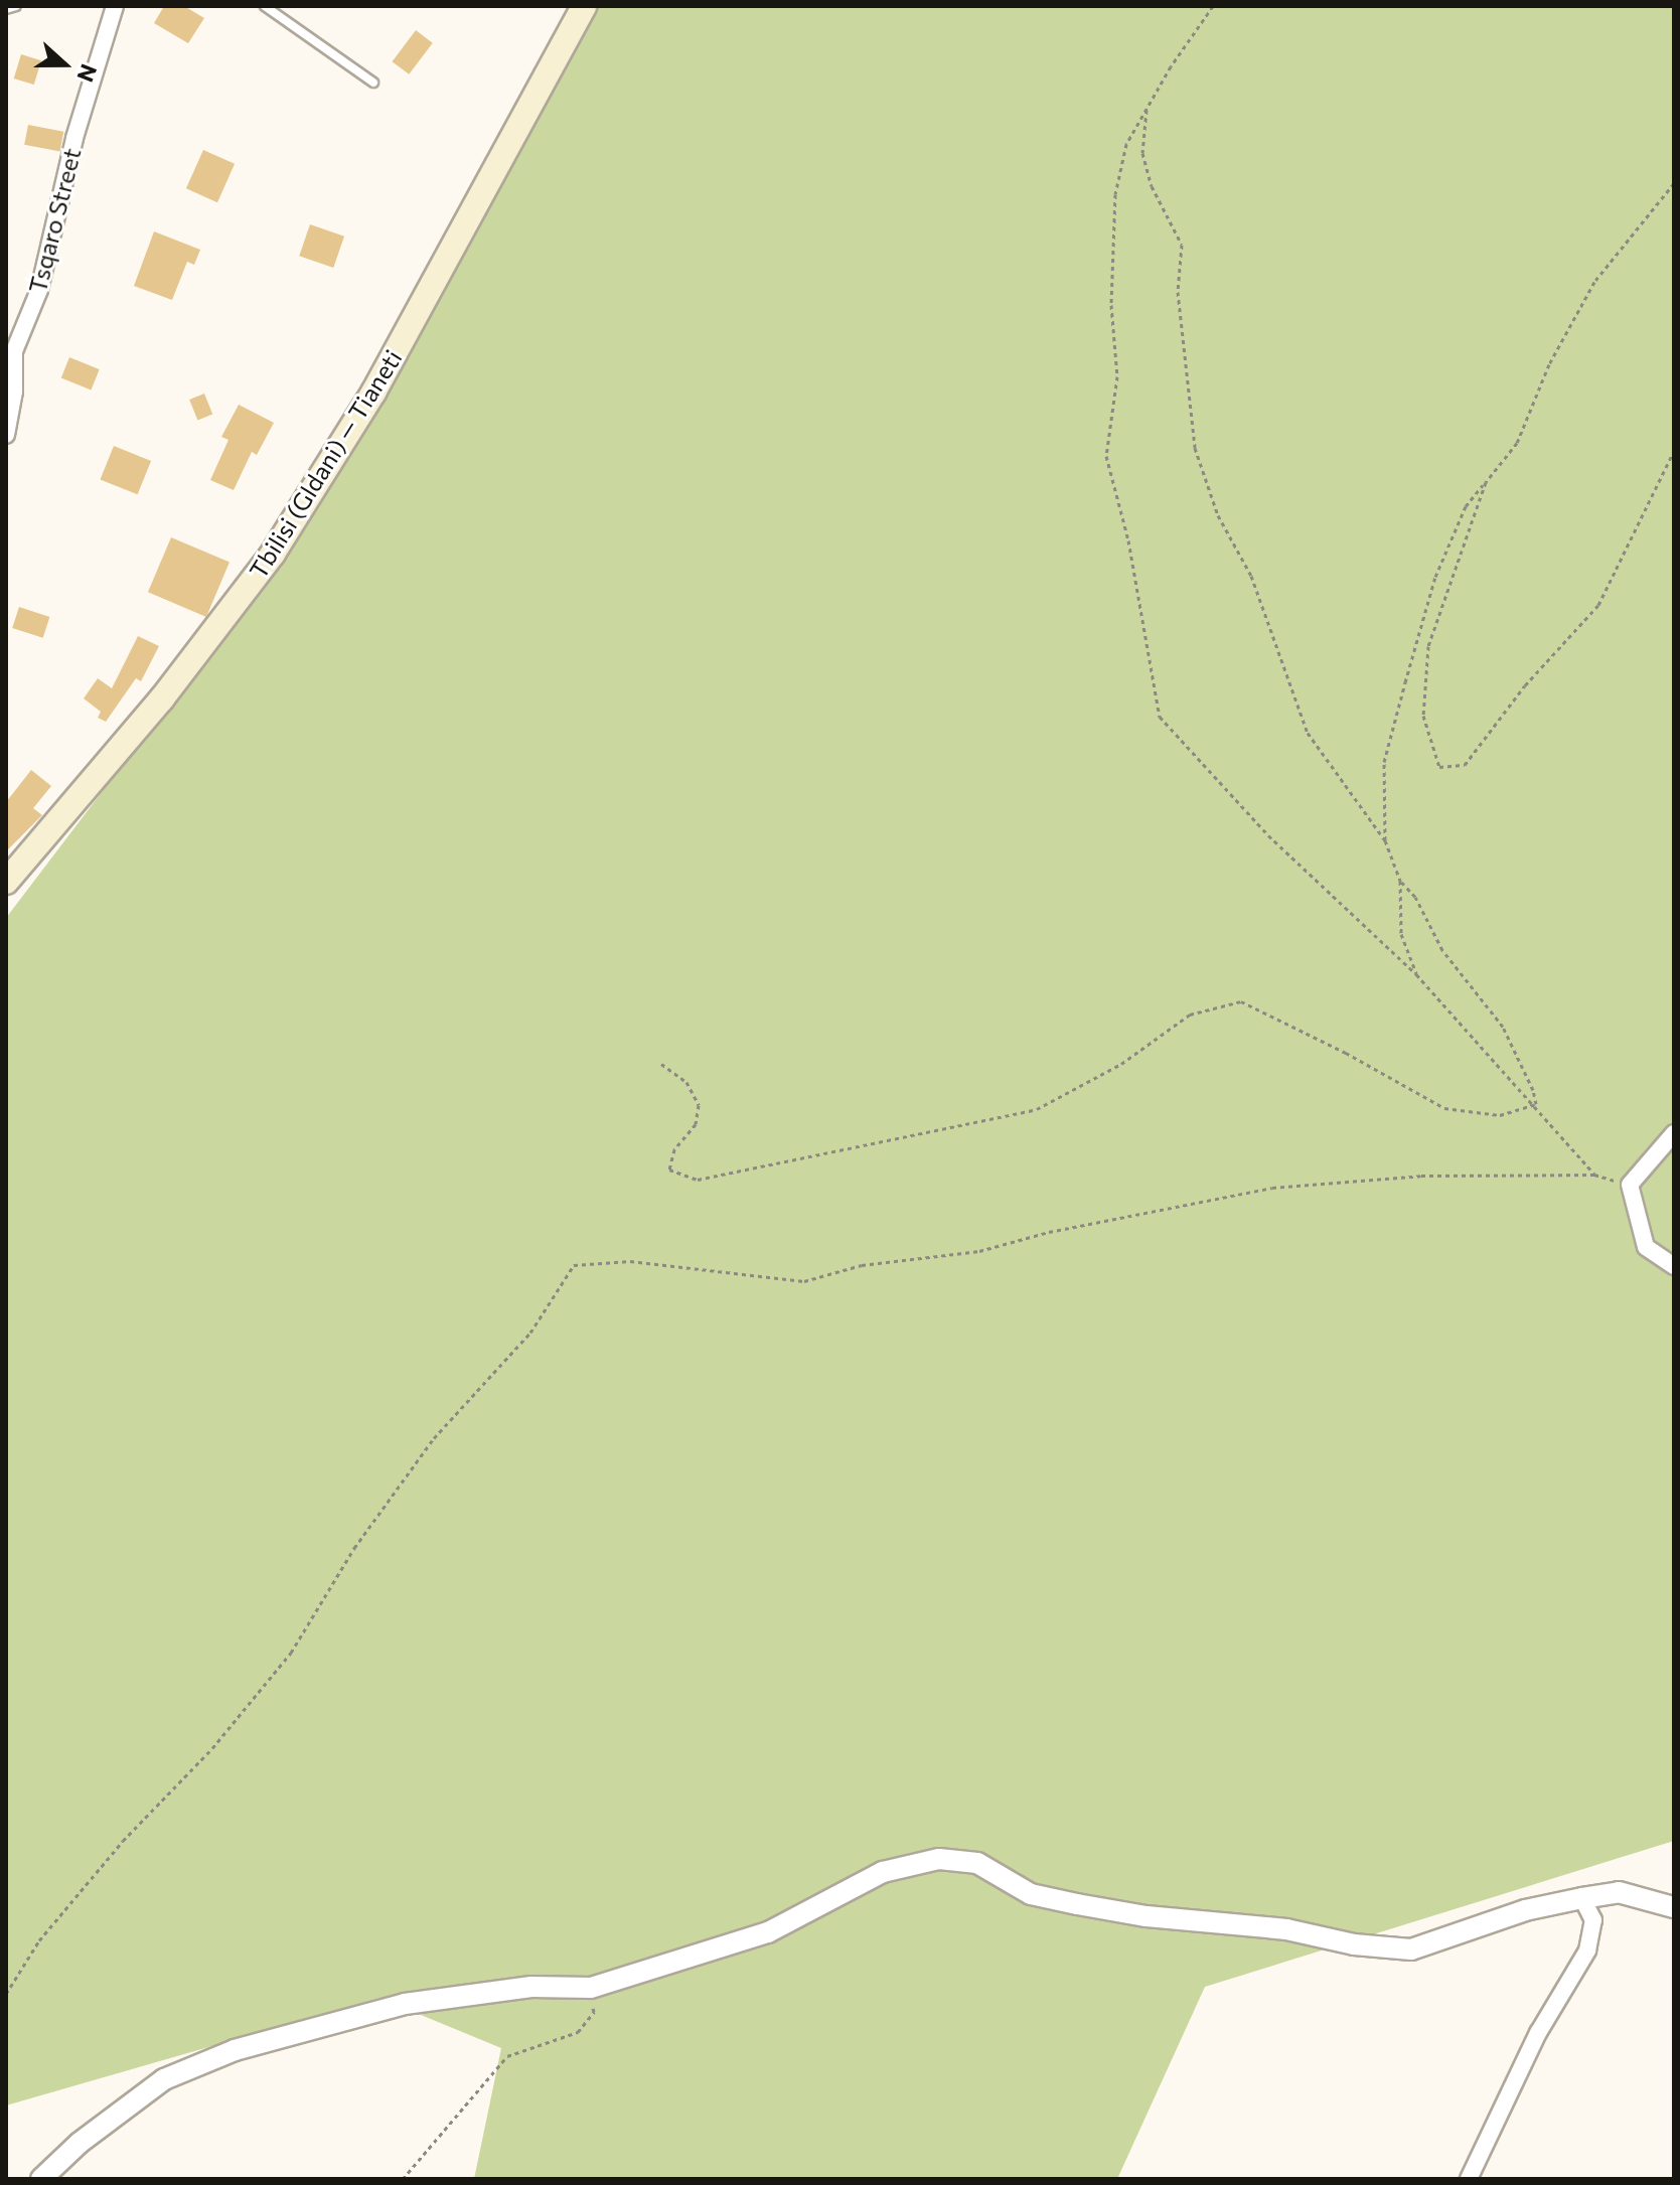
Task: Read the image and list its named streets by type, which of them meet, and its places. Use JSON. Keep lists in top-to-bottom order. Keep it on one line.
{"streets":{"main road":["Tbilisi (Gldani) — Tianeti"],"street":["Tsqaro Street"]},"north":"right"}
